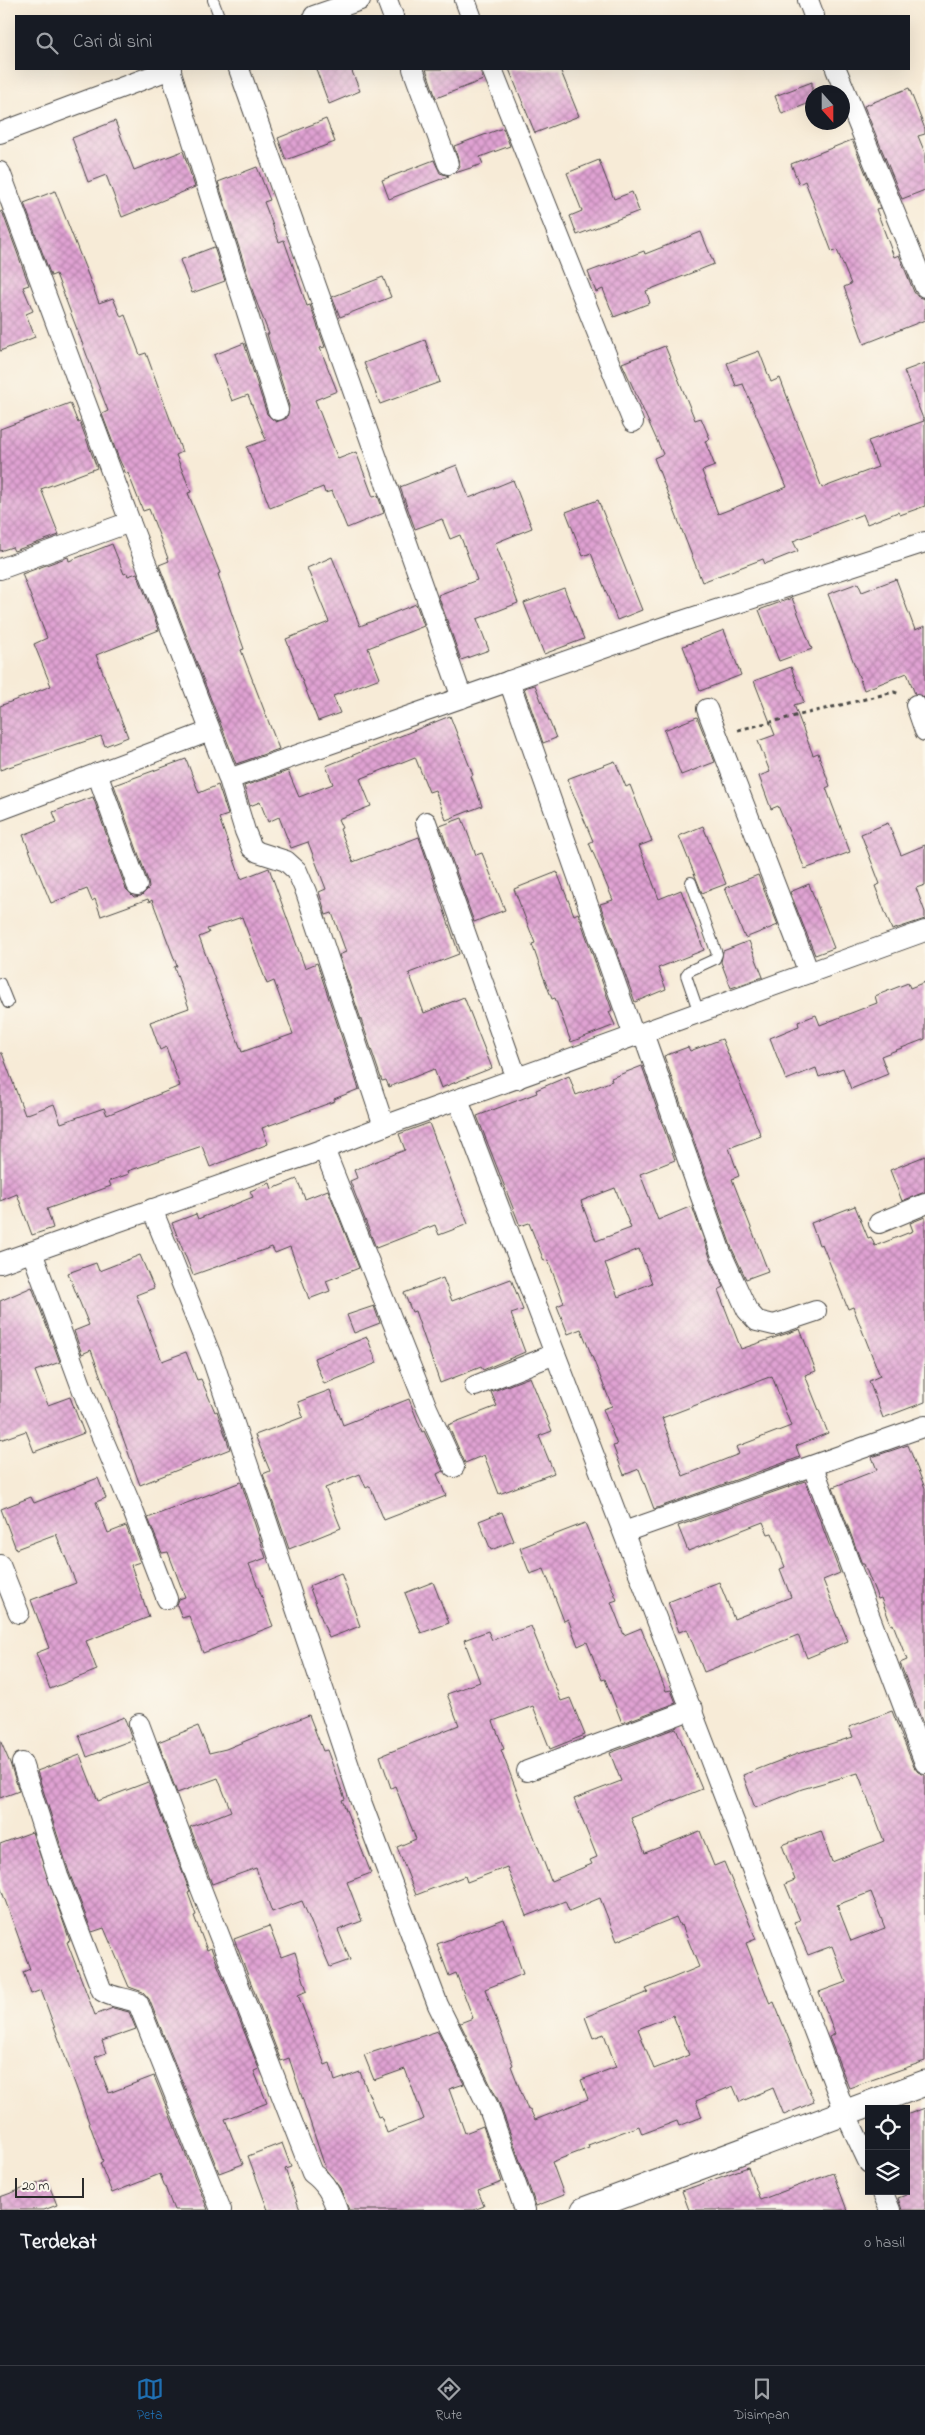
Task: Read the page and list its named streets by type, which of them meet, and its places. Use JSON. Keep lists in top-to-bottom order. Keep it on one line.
{"scale_bar":"20 m","north":"bottom","page":{"search":"Cari di sini","scale":"20 m","heading":["Terdekat","0 hasil"],"nav":["Peta","Rute","Disimpan"]}}
